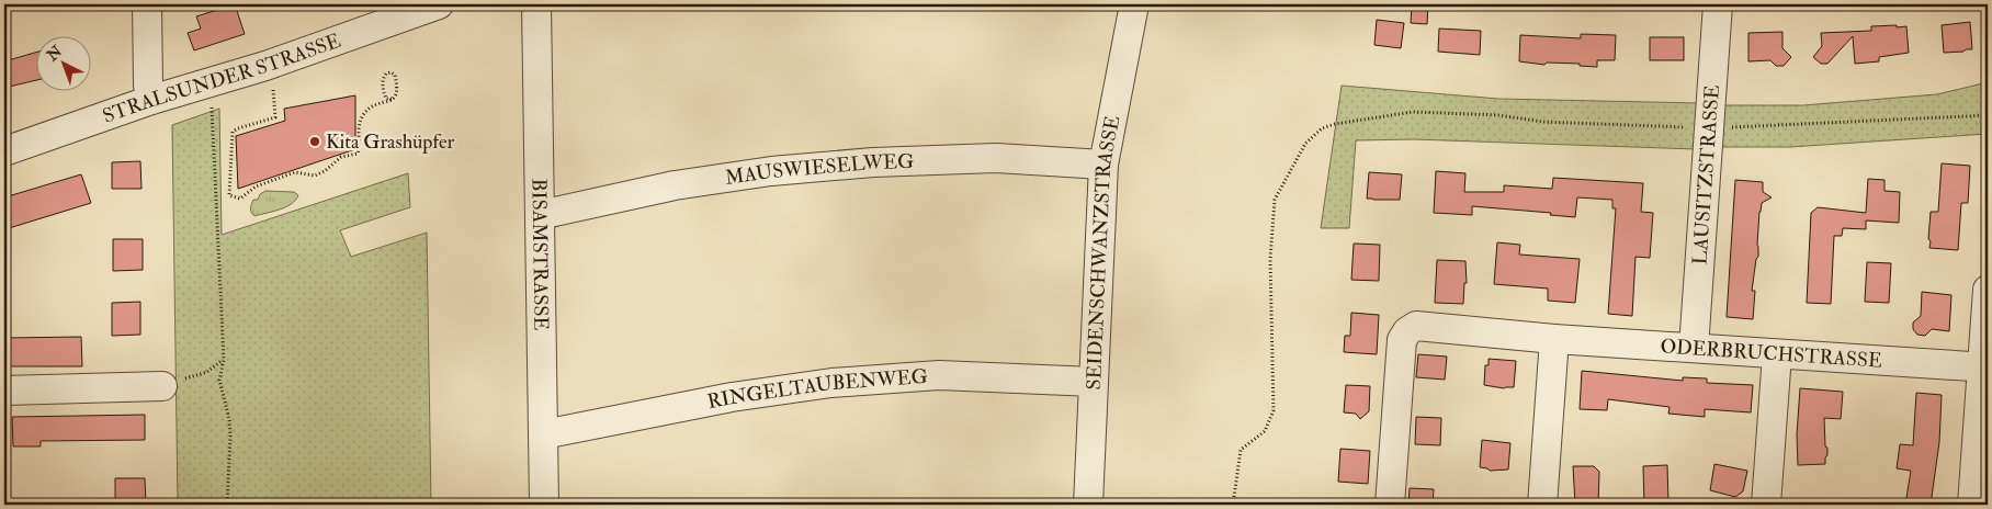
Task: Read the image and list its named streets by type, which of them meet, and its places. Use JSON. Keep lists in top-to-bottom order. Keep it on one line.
{"streets":{"street":["STRALSUNDER STRASSE","MAUSWIESELWEG","LAUSITZSTRASSE","SEIDENSCHWANZSTRASSE","BISAMSTRASSE","ODERBRUCHSTRASSE","RINGELTAUBENWEG"]},"crossings":[["MAUSWIESELWEG","SEIDENSCHWANZSTRASSE"],["MAUSWIESELWEG","BISAMSTRASSE"],["LAUSITZSTRASSE","ODERBRUCHSTRASSE"],["SEIDENSCHWANZSTRASSE","RINGELTAUBENWEG"],["BISAMSTRASSE","RINGELTAUBENWEG"]],"places":["Kita Grashüpfer"],"north":"top left"}
